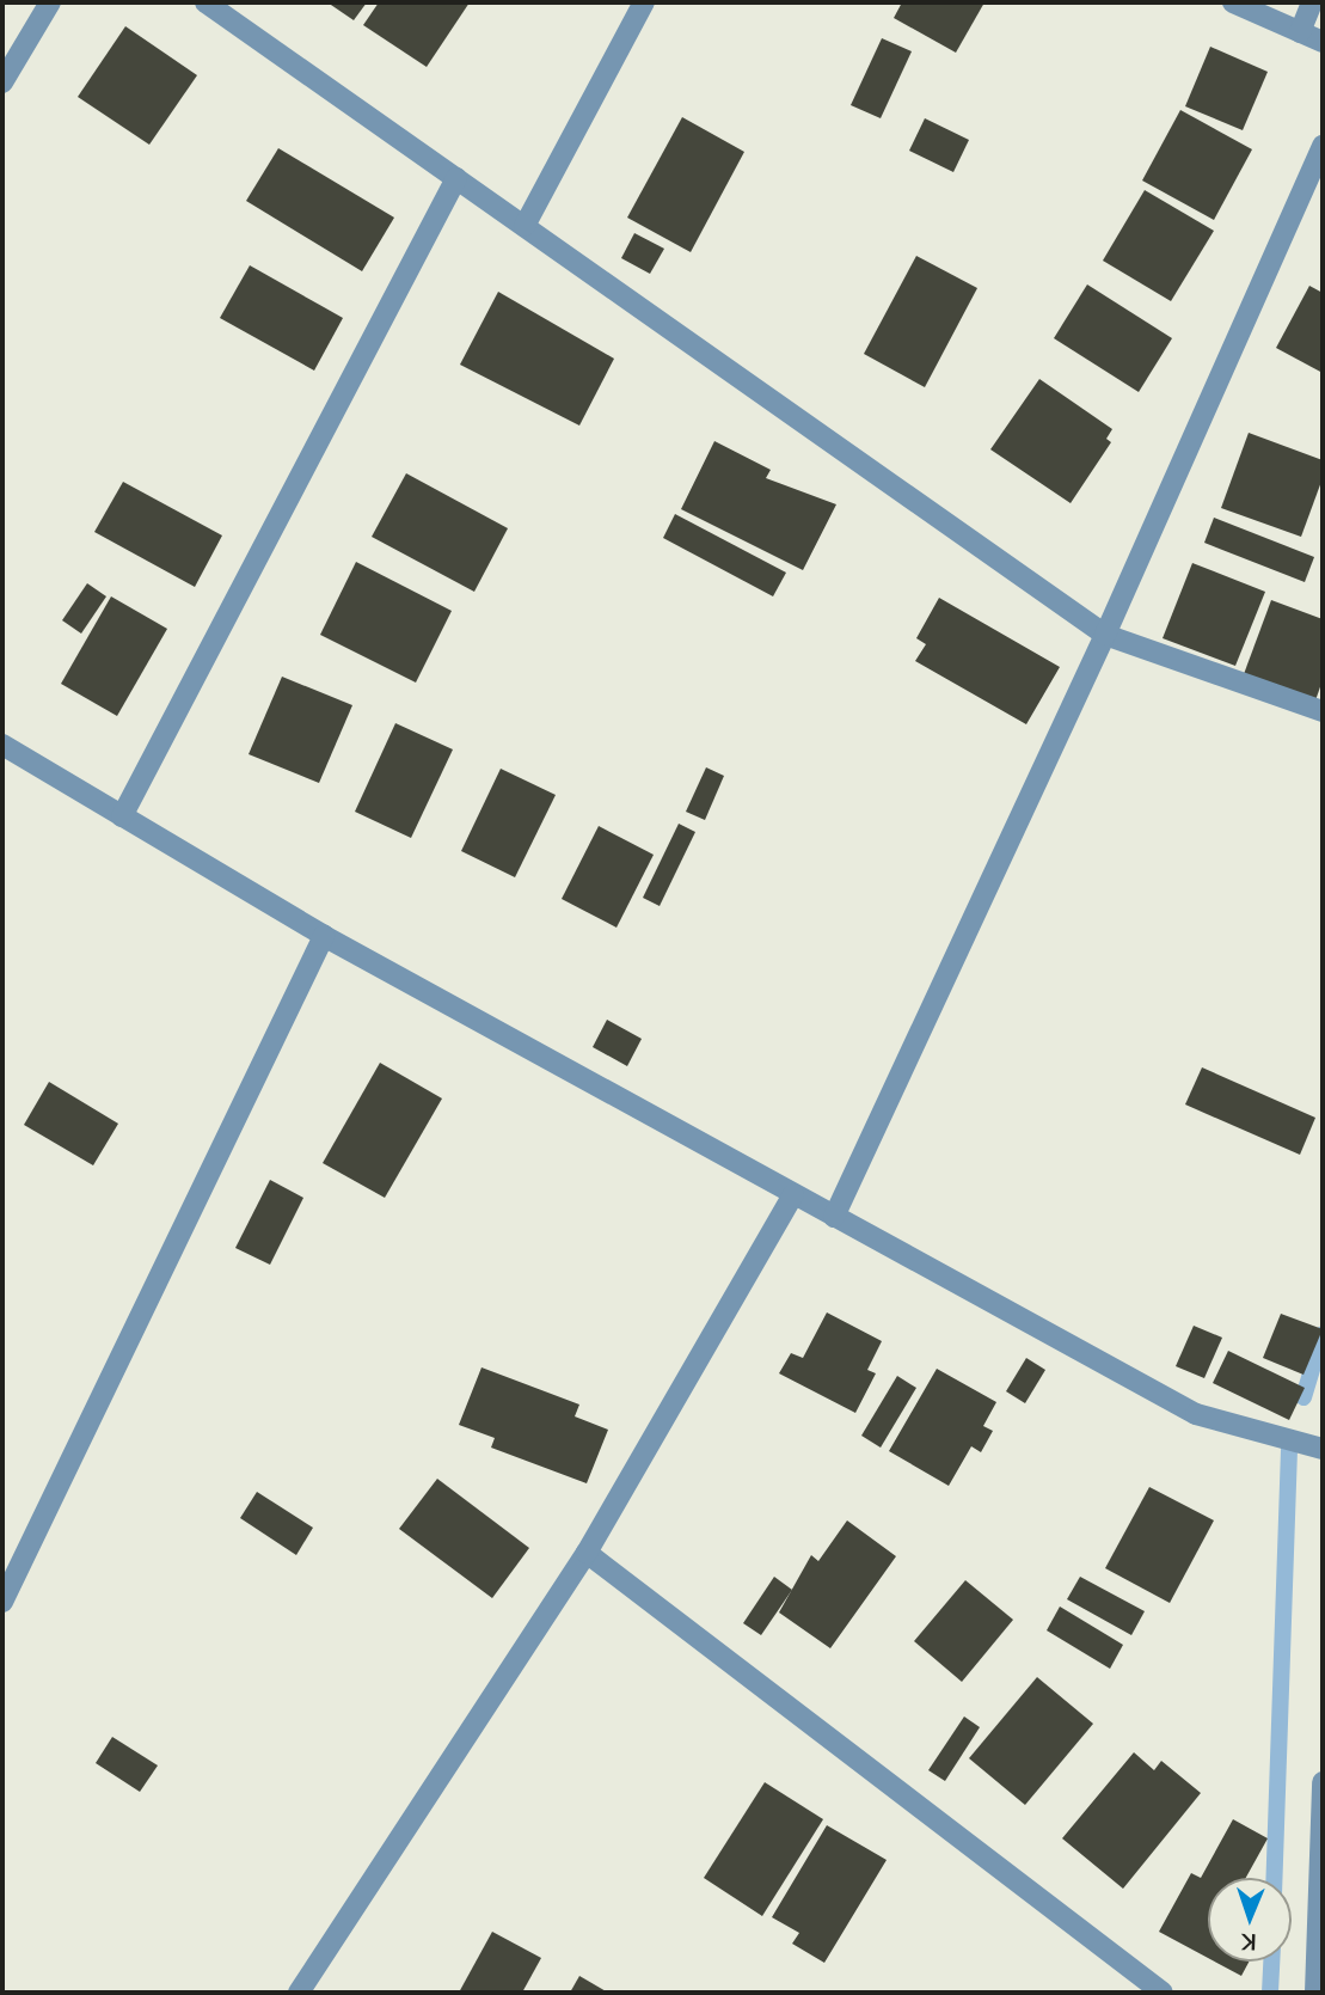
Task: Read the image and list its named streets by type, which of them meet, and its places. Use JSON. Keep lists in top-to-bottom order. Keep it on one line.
{"north":"bottom"}
